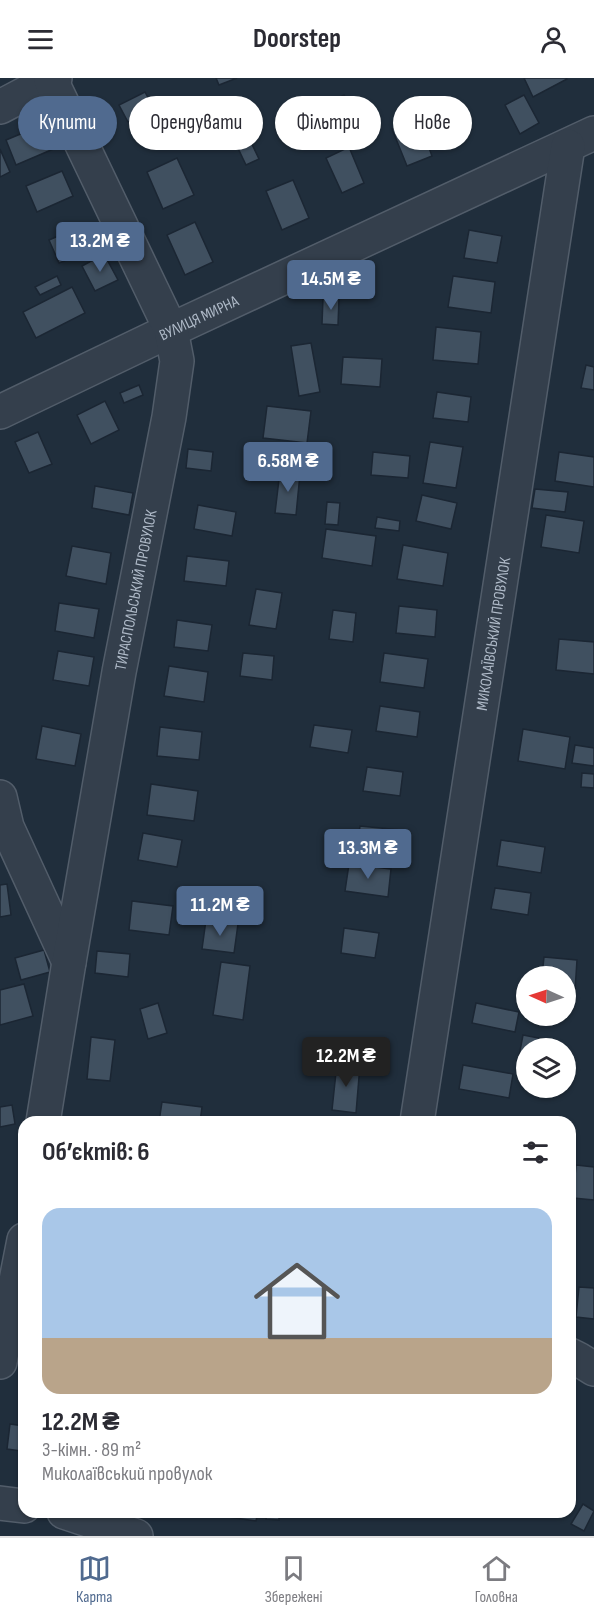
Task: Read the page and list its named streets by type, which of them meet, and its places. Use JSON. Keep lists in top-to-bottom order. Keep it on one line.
{"streets":{"street":["ВУЛИЦЯ МИРНА","ТИРАСПОЛЬСЬКИЙ ПРОВУЛОК","МИКОЛАЇВСЬКИЙ ПРОВУЛОК"]},"crossings":[["ВУЛИЦЯ МИРНА","ТИРАСПОЛЬСЬКИЙ ПРОВУЛОК"],["ВУЛИЦЯ МИРНА","МИКОЛАЇВСЬКИЙ ПРОВУЛОК"]],"north":"left","page":{"header":"Doorstep","chip":["Купити","Орендувати","Фільтри","Нове"],"price":["13.2M ₴","14.5M ₴","6.58M ₴","13.3M ₴","11.2M ₴","12.2M ₴"],"heading":"Об’єктів: 6","list":[{"name":"12.2M ₴","note":"3-кімн. · 89 m² · Миколаївський провулок"}],"tabs":["Карта","Збережені","Головна"]}}
